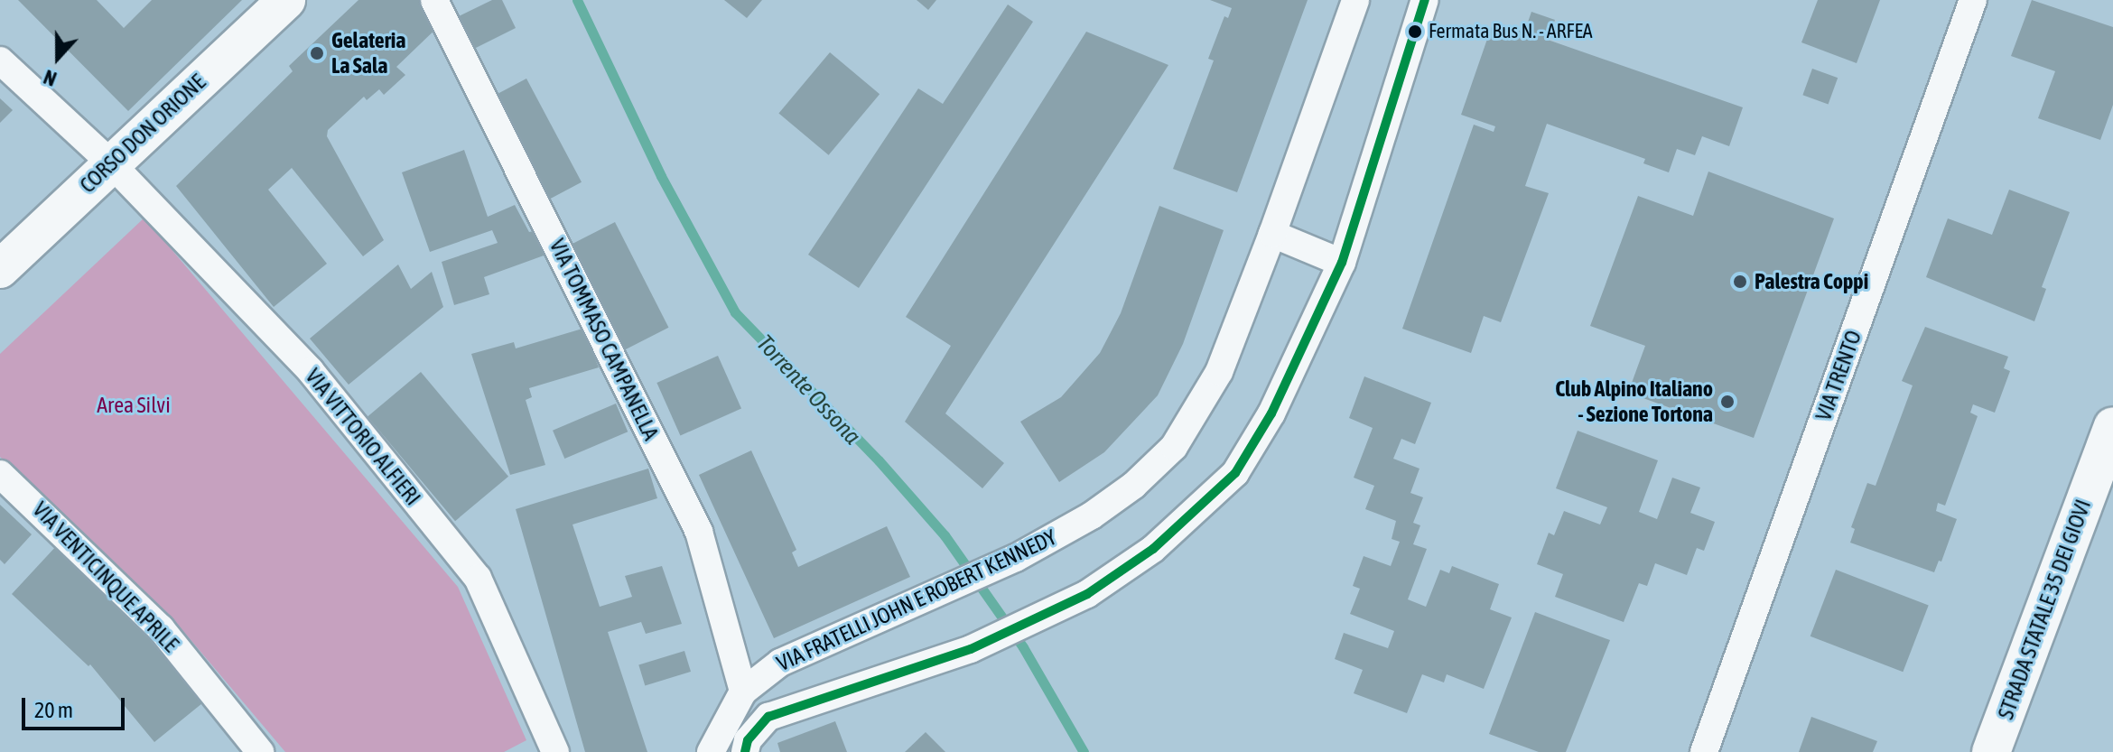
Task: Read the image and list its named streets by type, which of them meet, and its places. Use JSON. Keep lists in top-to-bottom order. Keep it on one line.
{"streets":{"street":["CORSO DON ORIONE","VIA TOMMASO CAMPANELLA","VIA TRENTO","VIA VITTORIO ALFIERI","VIA VENTICINQUE APRILE","VIA FRATELLI JOHN E ROBERT KENNEDY","STRADA STATALE 35 DEI GIOVI"]},"crossings":[["CORSO DON ORIONE","VIA VITTORIO ALFIERI"],["VIA TOMMASO CAMPANELLA","VIA FRATELLI JOHN E ROBERT KENNEDY"]],"water":["Torrente Ossona"],"parks":["Area Silvi"],"places":["Fermata Bus N. - ARFEA","Gelateria La Sala","Palestra Coppi","Club Alpino Italiano - Sezione Tortona"],"scale_bar":"20 m","north":"bottom"}
